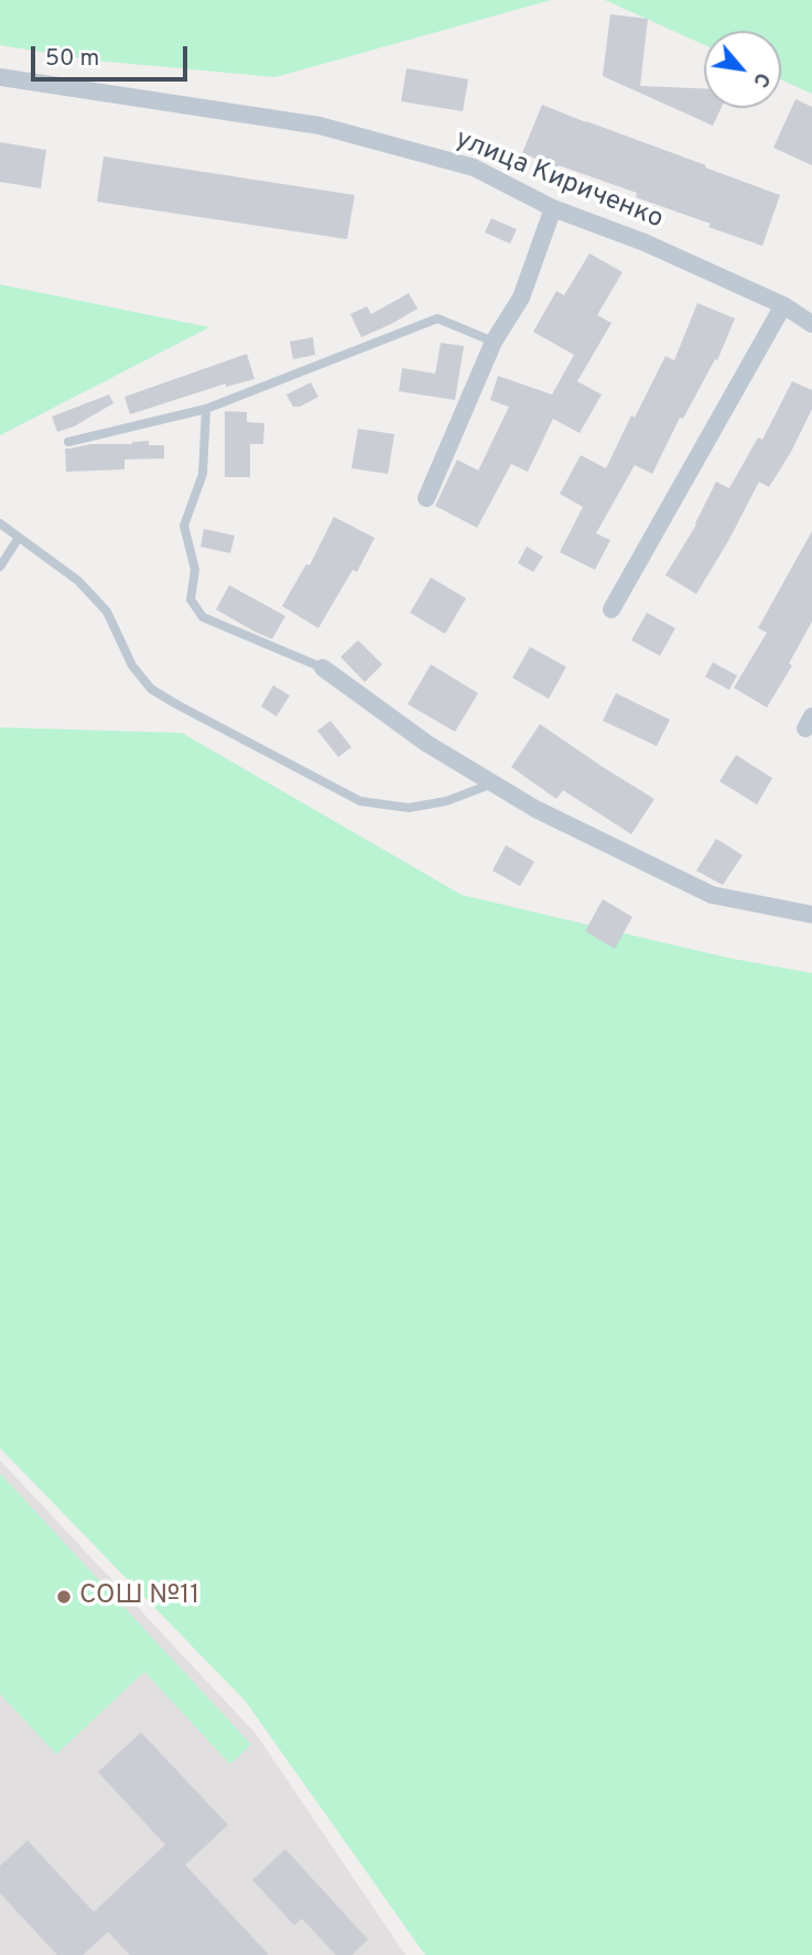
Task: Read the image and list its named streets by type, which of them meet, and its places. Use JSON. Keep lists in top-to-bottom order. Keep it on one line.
{"streets":{"street":["улица Кириченко"]},"places":["СОШ №11"],"scale_bar":"50 m","north":"bottom right"}
